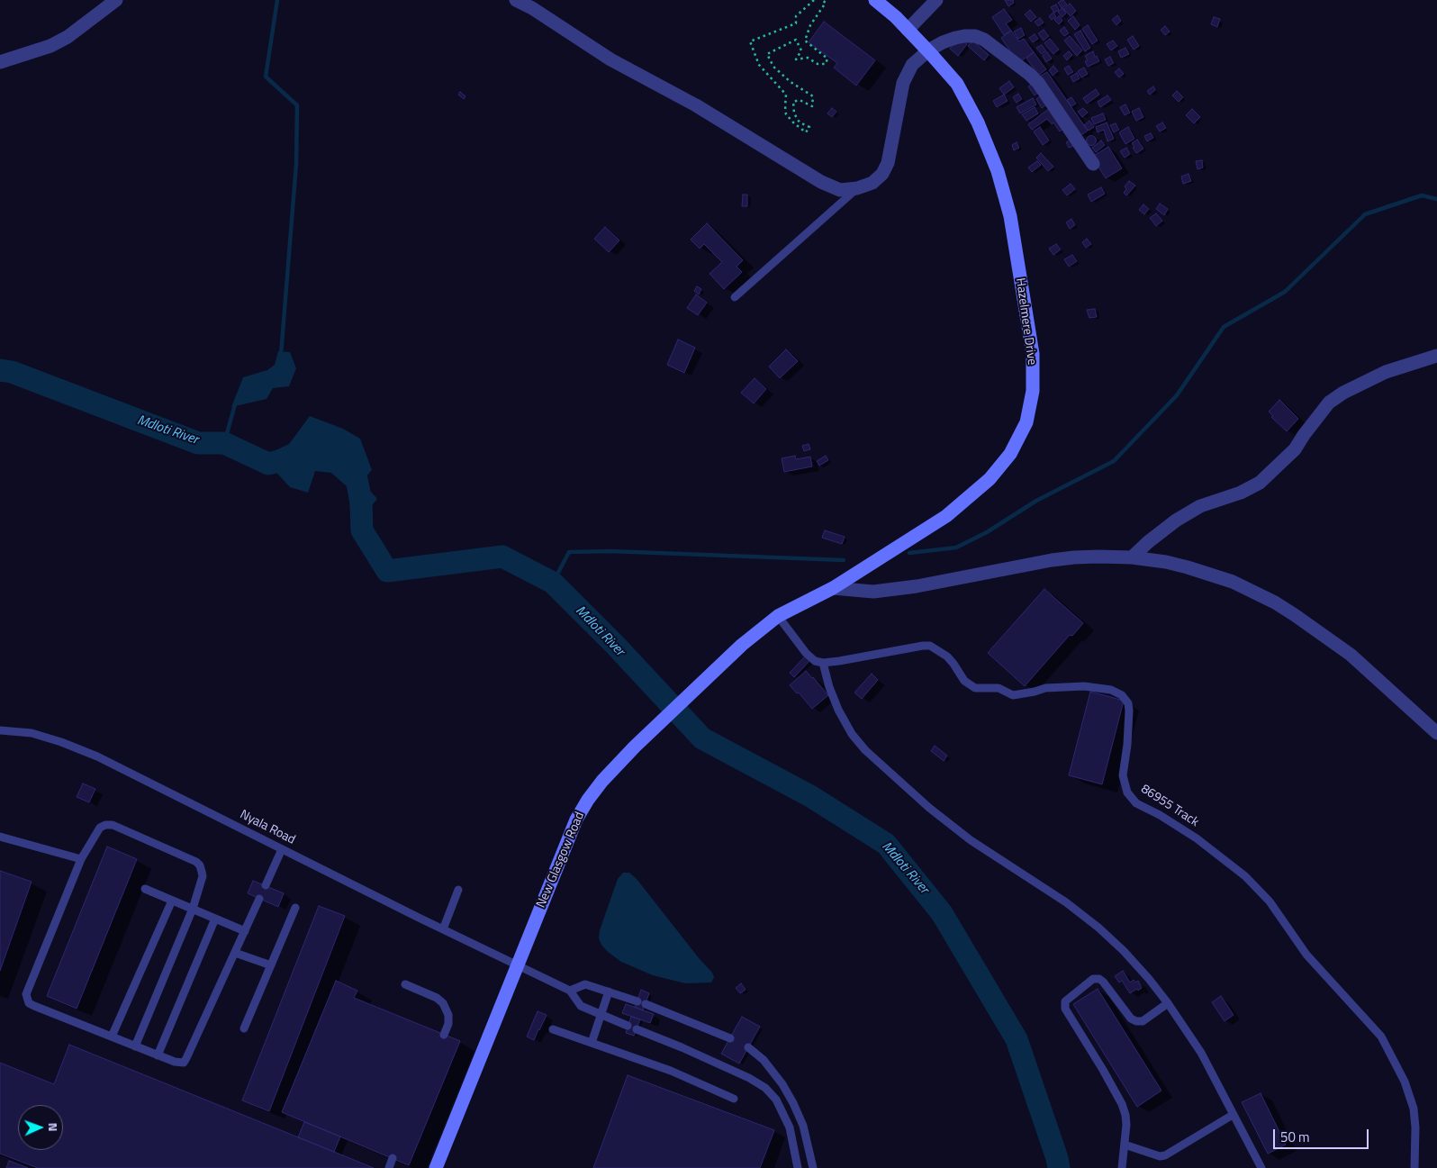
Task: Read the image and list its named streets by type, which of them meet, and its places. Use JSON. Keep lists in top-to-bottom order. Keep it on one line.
{"streets":{"street":["Hazelmere Drive","New Glasgow Road"],"lane":["86955 Track","Nyala Road"]},"crossings":[["Hazelmere Drive","New Glasgow Road"],["Nyala Road","New Glasgow Road"]],"water":["Mdloti River"],"scale_bar":"50 m","north":"right"}
